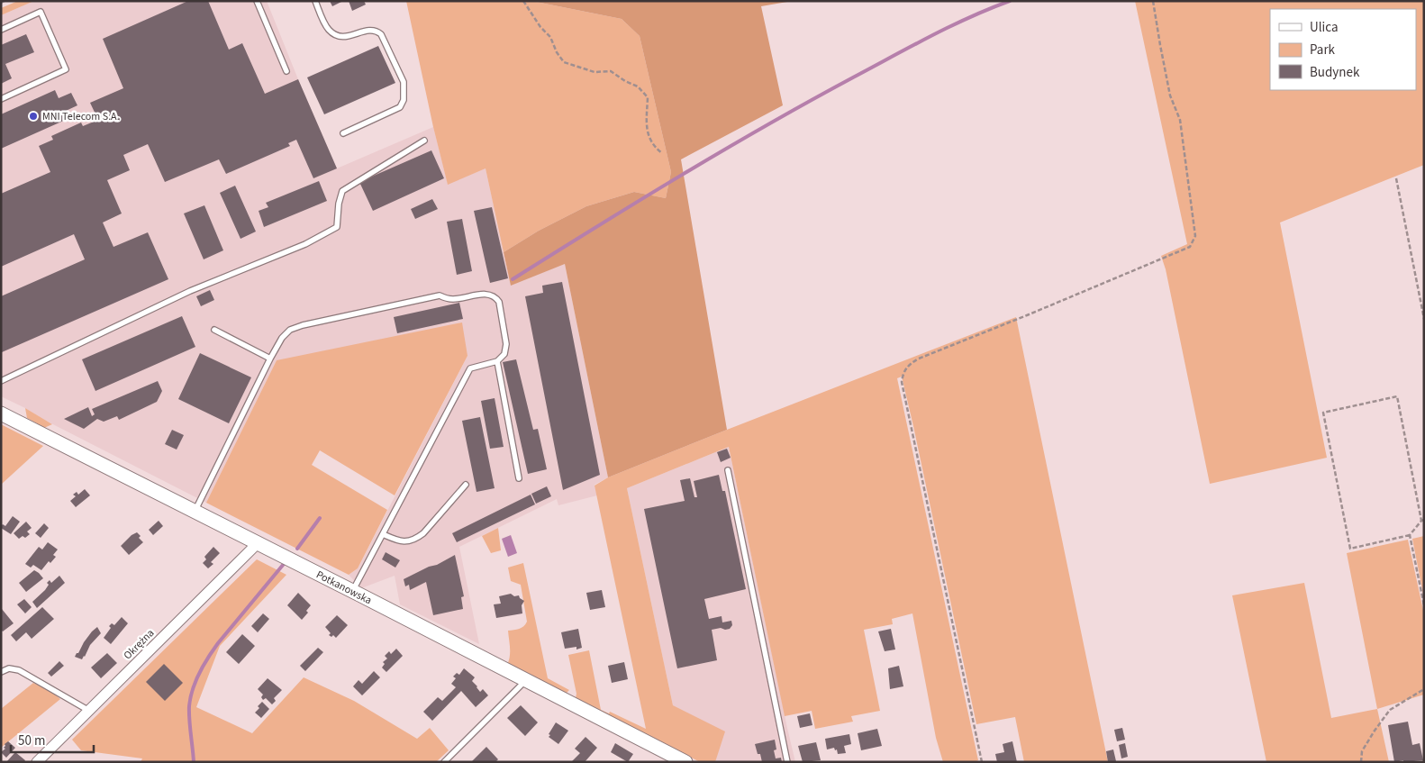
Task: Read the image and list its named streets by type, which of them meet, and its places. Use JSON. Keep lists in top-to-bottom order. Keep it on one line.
{"streets":{"street":["Potkanowska","Okrężna"]},"crossings":[["Potkanowska","Okrężna"]],"places":["MNI Telecom S.A."],"legend":["Ulica","Park","Budynek"],"scale_bar":"50 m"}
